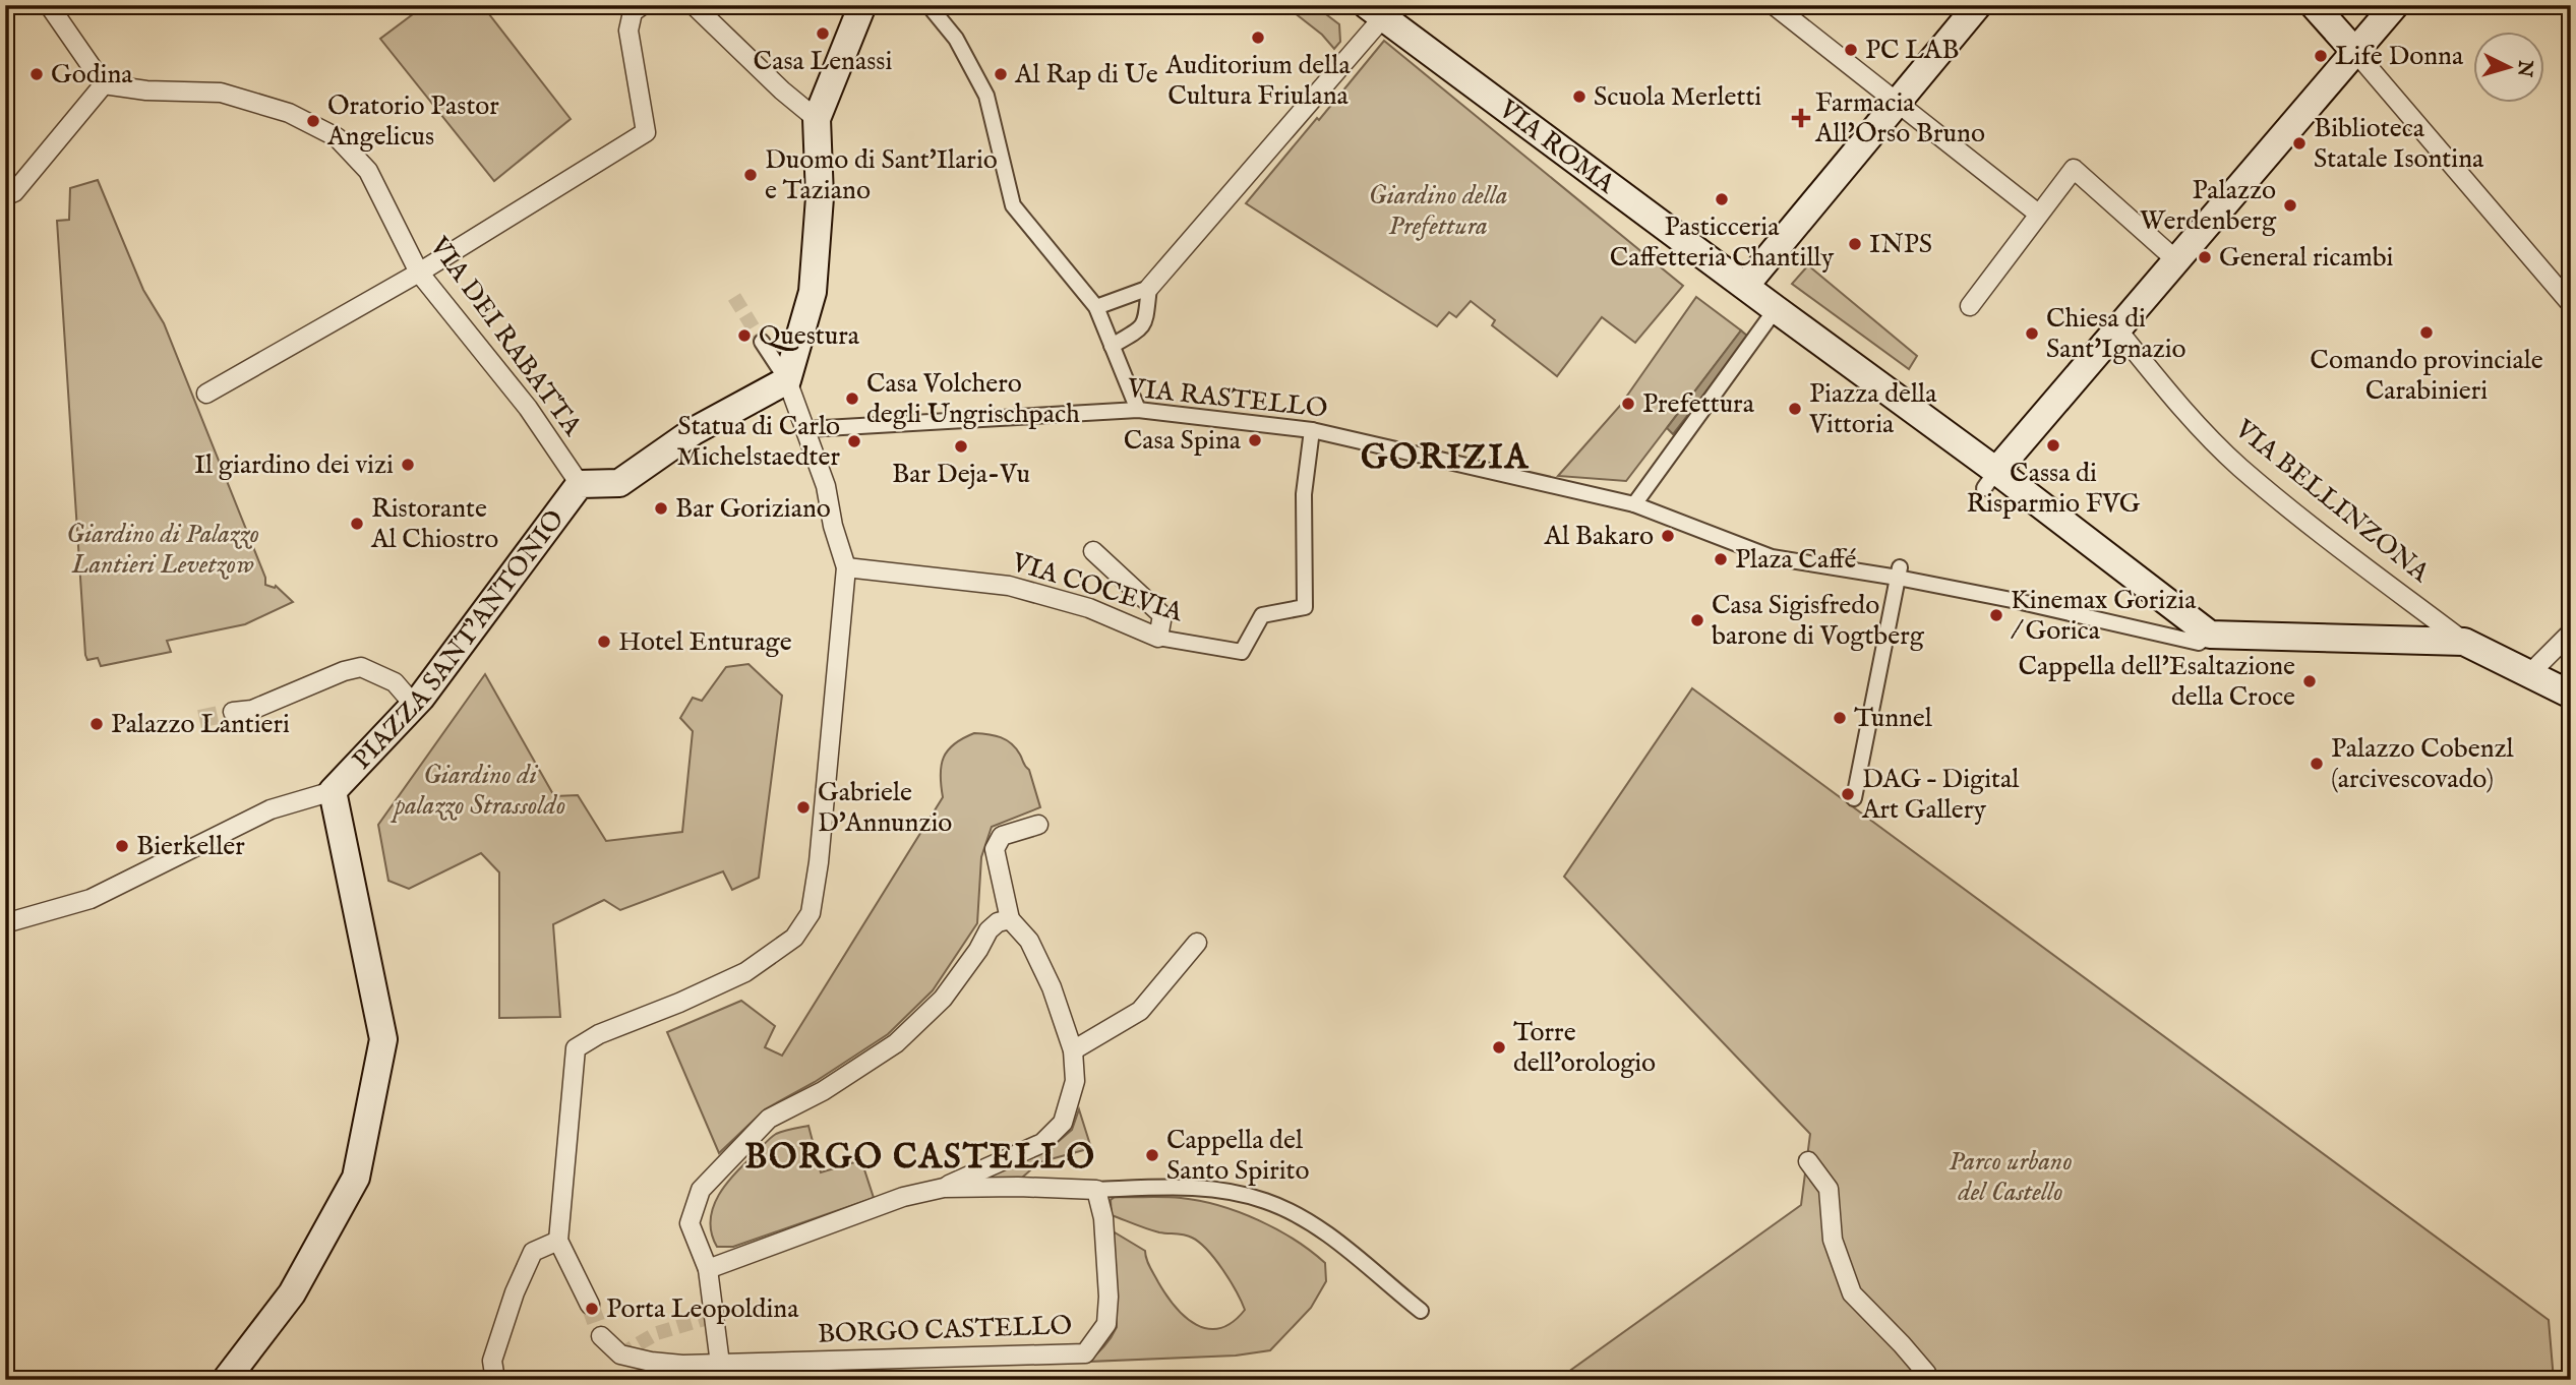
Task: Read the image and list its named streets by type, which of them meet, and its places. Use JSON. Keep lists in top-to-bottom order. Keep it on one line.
{"streets":{"main road":["VIA ROMA","PIAZZA SANT'ANTONIO"],"street":["VIA DEI RABATTA","VIA RASTELLO","VIA BELLINZONA","VIA COCEVIA","BORGO CASTELLO"]},"crossings":[["VIA DEI RABATTA","PIAZZA SANT'ANTONIO"],["VIA RASTELLO","VIA COCEVIA"]],"districts":["GORIZIA","BORGO CASTELLO"],"parks":["Giardino della Prefettura","Giardino di Palazzo Lantieri Levetzow","Giardino di palazzo Strassoldo","Parco urbano del Castello"],"places":{"other":["Casa Lenassi","Auditorium della Cultura Friulana","PC LAB","Life Donna","Godina","Al Rap di Ue","Scuola Merletti","Oratorio Pastor Angelicus","Biblioteca Statale Isontina","Duomo di Sant'Ilario e Taziano","Pasticceria Caffetteria Chantilly","Palazzo Werdenberg","INPS","General ricambi","Comando provinciale Carabinieri","Chiesa di Sant'Ignazio","Questura","Casa Volchero degli Ungrischpach","Prefettura","Piazza della Vittoria","Casa Spina","Statua di Carlo Michelstaedter","Cassa di Risparmio FVG","Bar Deja-Vu","Il giardino dei vizi","Bar Goriziano","Ristorante Al Chiostro","Al Bakaro","Plaza Caffé","Kinemax Gorizia / Gorica","Casa Sigisfredo barone di Vogtberg","Hotel Enturage","Cappella dell'Esaltazione della Croce","Tunnel","Palazzo Lantieri","Palazzo Cobenzl (arcivescovado)","DAG – Digital Art Gallery","Gabriele D'Annunzio","Bierkeller","Torre dell'orologio","Cappella del Santo Spirito","Porta Leopoldina"],"health":["Farmacia All'Orso Bruno"]},"north":"right"}
